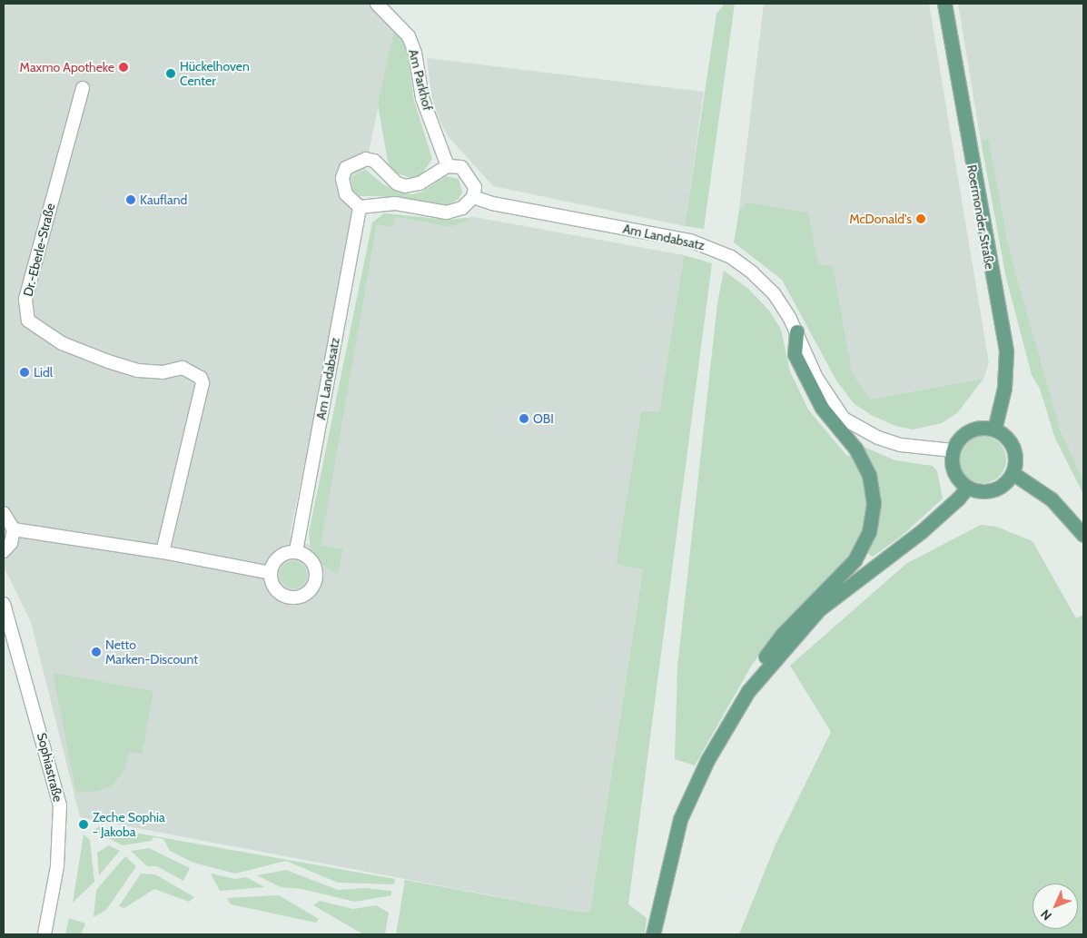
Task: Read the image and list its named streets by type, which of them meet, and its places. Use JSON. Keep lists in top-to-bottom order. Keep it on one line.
{"streets":{"main road":["Roermonder Straße"],"street":["Am Parkhof","Am Landabsatz","Dr.-Eberle-Straße","Sophiastraße"]},"crossings":[["Roermonder Straße","Am Landabsatz"]],"places":["Maxmo Apotheke","Hückelhoven Center","Kaufland","McDonald's","Lidl","OBI","Netto Marken-Discount","Zeche Sophia - Jakoba"],"north":"bottom left"}
